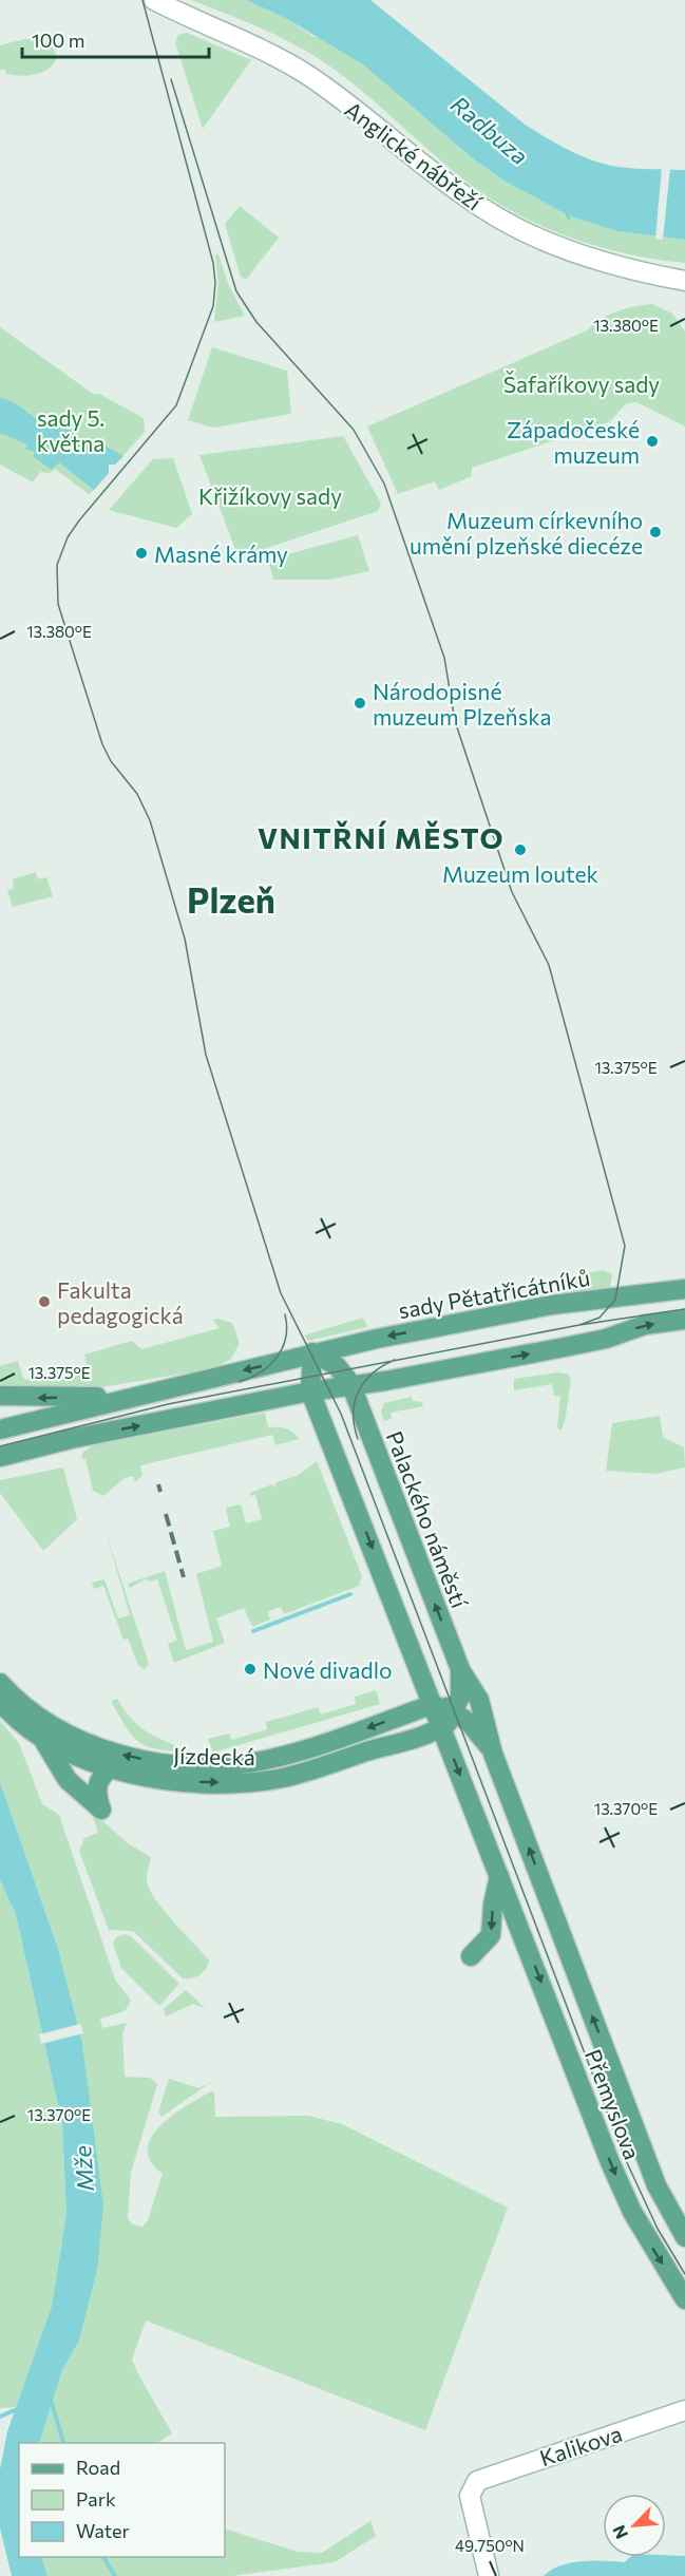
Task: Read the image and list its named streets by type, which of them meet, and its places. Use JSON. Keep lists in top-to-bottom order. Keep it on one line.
{"streets":{"main road":["sady Pětatřicátníků","Palackého náměstí","Jízdecká","Přemyslova"],"street":["Anglické nábřeží","Kalikova"]},"crossings":[["Palackého náměstí","Jízdecká"],["Palackého náměstí","Přemyslova"]],"districts":["VNITŘNÍ MĚSTO","Plzeň"],"water":["Radbuza","Mže"],"parks":["Šafaříkovy sady","sady 5. května","Křižíkovy sady"],"places":["Západočeské muzeum","Muzeum církevního umění plzeňské diecéze","Masné krámy","Národopisné muzeum Plzeňska","Muzeum loutek","Fakulta pedagogická","Nové divadlo"],"legend":["Road","Park","Water"],"scale_bar":"100 m","north":"bottom left","coordinates":["13.380°E","13.375°E","13.370°E","49.750°N"]}
